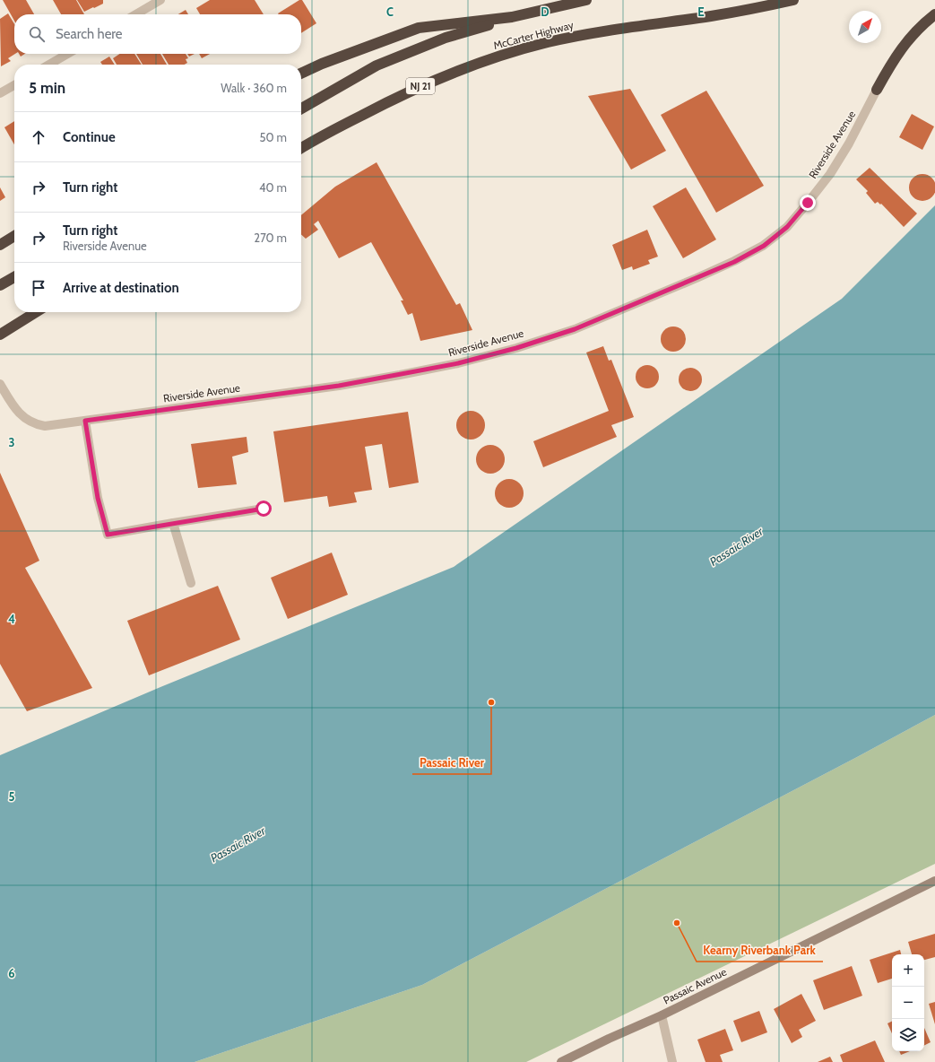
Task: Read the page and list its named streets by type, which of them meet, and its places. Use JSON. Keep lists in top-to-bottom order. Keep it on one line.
{"streets":{"highway":["McCarter Highway","NJ 21"],"main road":["Passaic Avenue"],"street":["Riverside Avenue"]},"water":["Passaic River"],"places":["Passaic River","Kearny Riverbank Park"],"north":"top right","page":{"search":"Search here","heading":["5 min","Walk · 360 m"],"list":[["Continue","50 m"],["Turn right","40 m"],["Turn right","Riverside Avenue","270 m"],"Arrive at destination"],"map_buttons":["+","−"]},"grid":{"columns":["C","D","E"],"rows":["3","4","5","6"]}}
